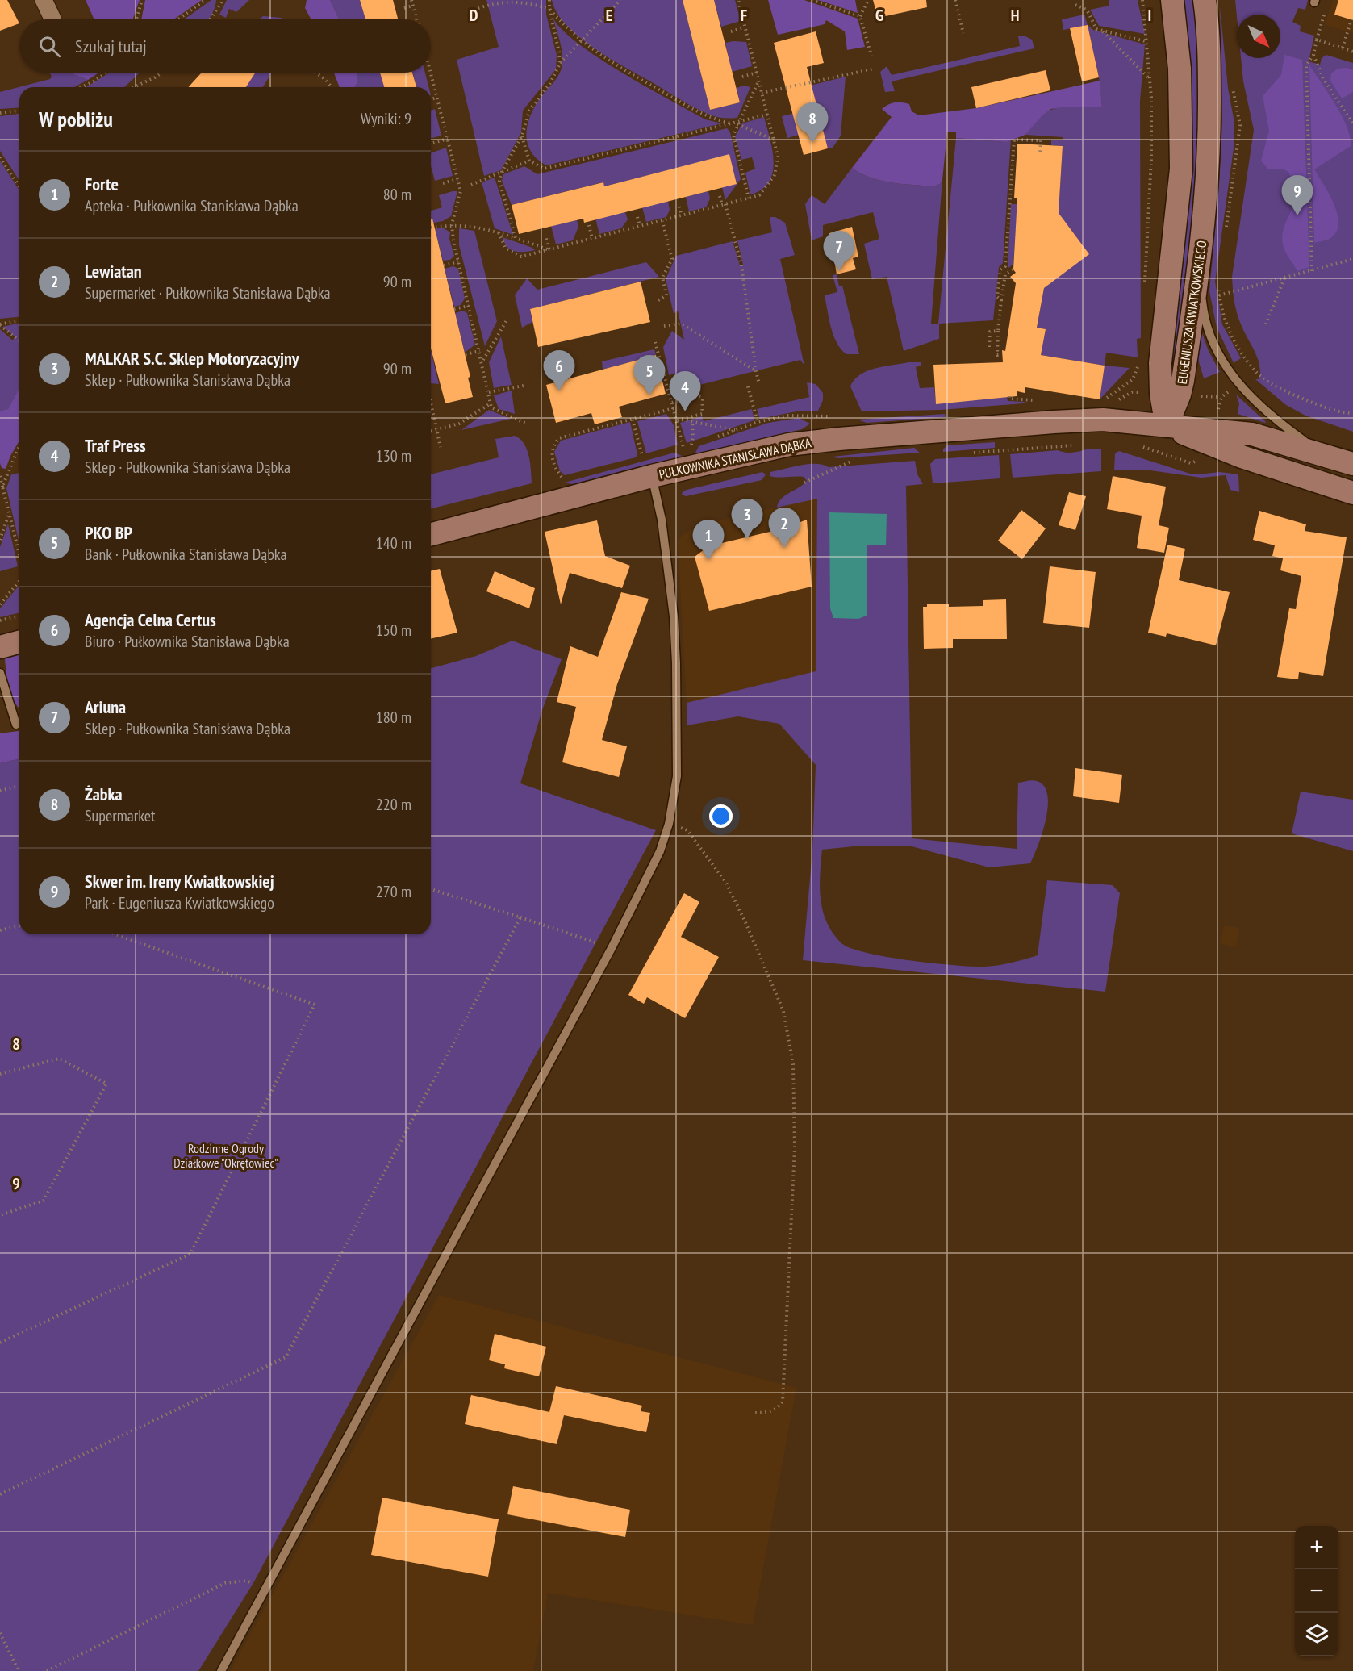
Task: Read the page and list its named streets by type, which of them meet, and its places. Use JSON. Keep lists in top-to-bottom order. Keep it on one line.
{"streets":{"main road":["EUGENIUSZA KWIATKOWSKIEGO","PUŁKOWNIKA STANISŁAWA DĄBKA"]},"crossings":[["EUGENIUSZA KWIATKOWSKIEGO","PUŁKOWNIKA STANISŁAWA DĄBKA"]],"parks":["Rodzinne Ogrody Działkowe \"Okrętowiec\""],"north":"bottom right","page":{"search":"Szukaj tutaj","heading":["W pobliżu","Wyniki: 9"],"pins":["8","9","7","6","5","4","3","2","1"],"list":[{"mark":"1","name":"Forte","note":"Apteka · Pułkownika Stanisława Dąbka","value":"80 m"},{"mark":"2","name":"Lewiatan","note":"Supermarket · Pułkownika Stanisława Dąbka","value":"90 m"},{"mark":"3","name":"MALKAR S.C. Sklep Motoryzacyjny","note":"Sklep · Pułkownika Stanisława Dąbka","value":"90 m"},{"mark":"4","name":"Traf Press","note":"Sklep · Pułkownika Stanisława Dąbka","value":"130 m"},{"mark":"5","name":"PKO BP","note":"Bank · Pułkownika Stanisława Dąbka","value":"140 m"},{"mark":"6","name":"Agencja Celna Certus","note":"Biuro · Pułkownika Stanisława Dąbka","value":"150 m"},{"mark":"7","name":"Ariuna","note":"Sklep · Pułkownika Stanisława Dąbka","value":"180 m"},{"mark":"8","name":"Żabka","note":"Supermarket","value":"220 m"},{"mark":"9","name":"Skwer im. Ireny Kwiatkowskiej","note":"Park · Eugeniusza Kwiatkowskiego","value":"270 m"}],"map_buttons":["+","−"]},"grid":{"columns":["D","E","F","G","H","I"],"rows":["8","9"]}}
